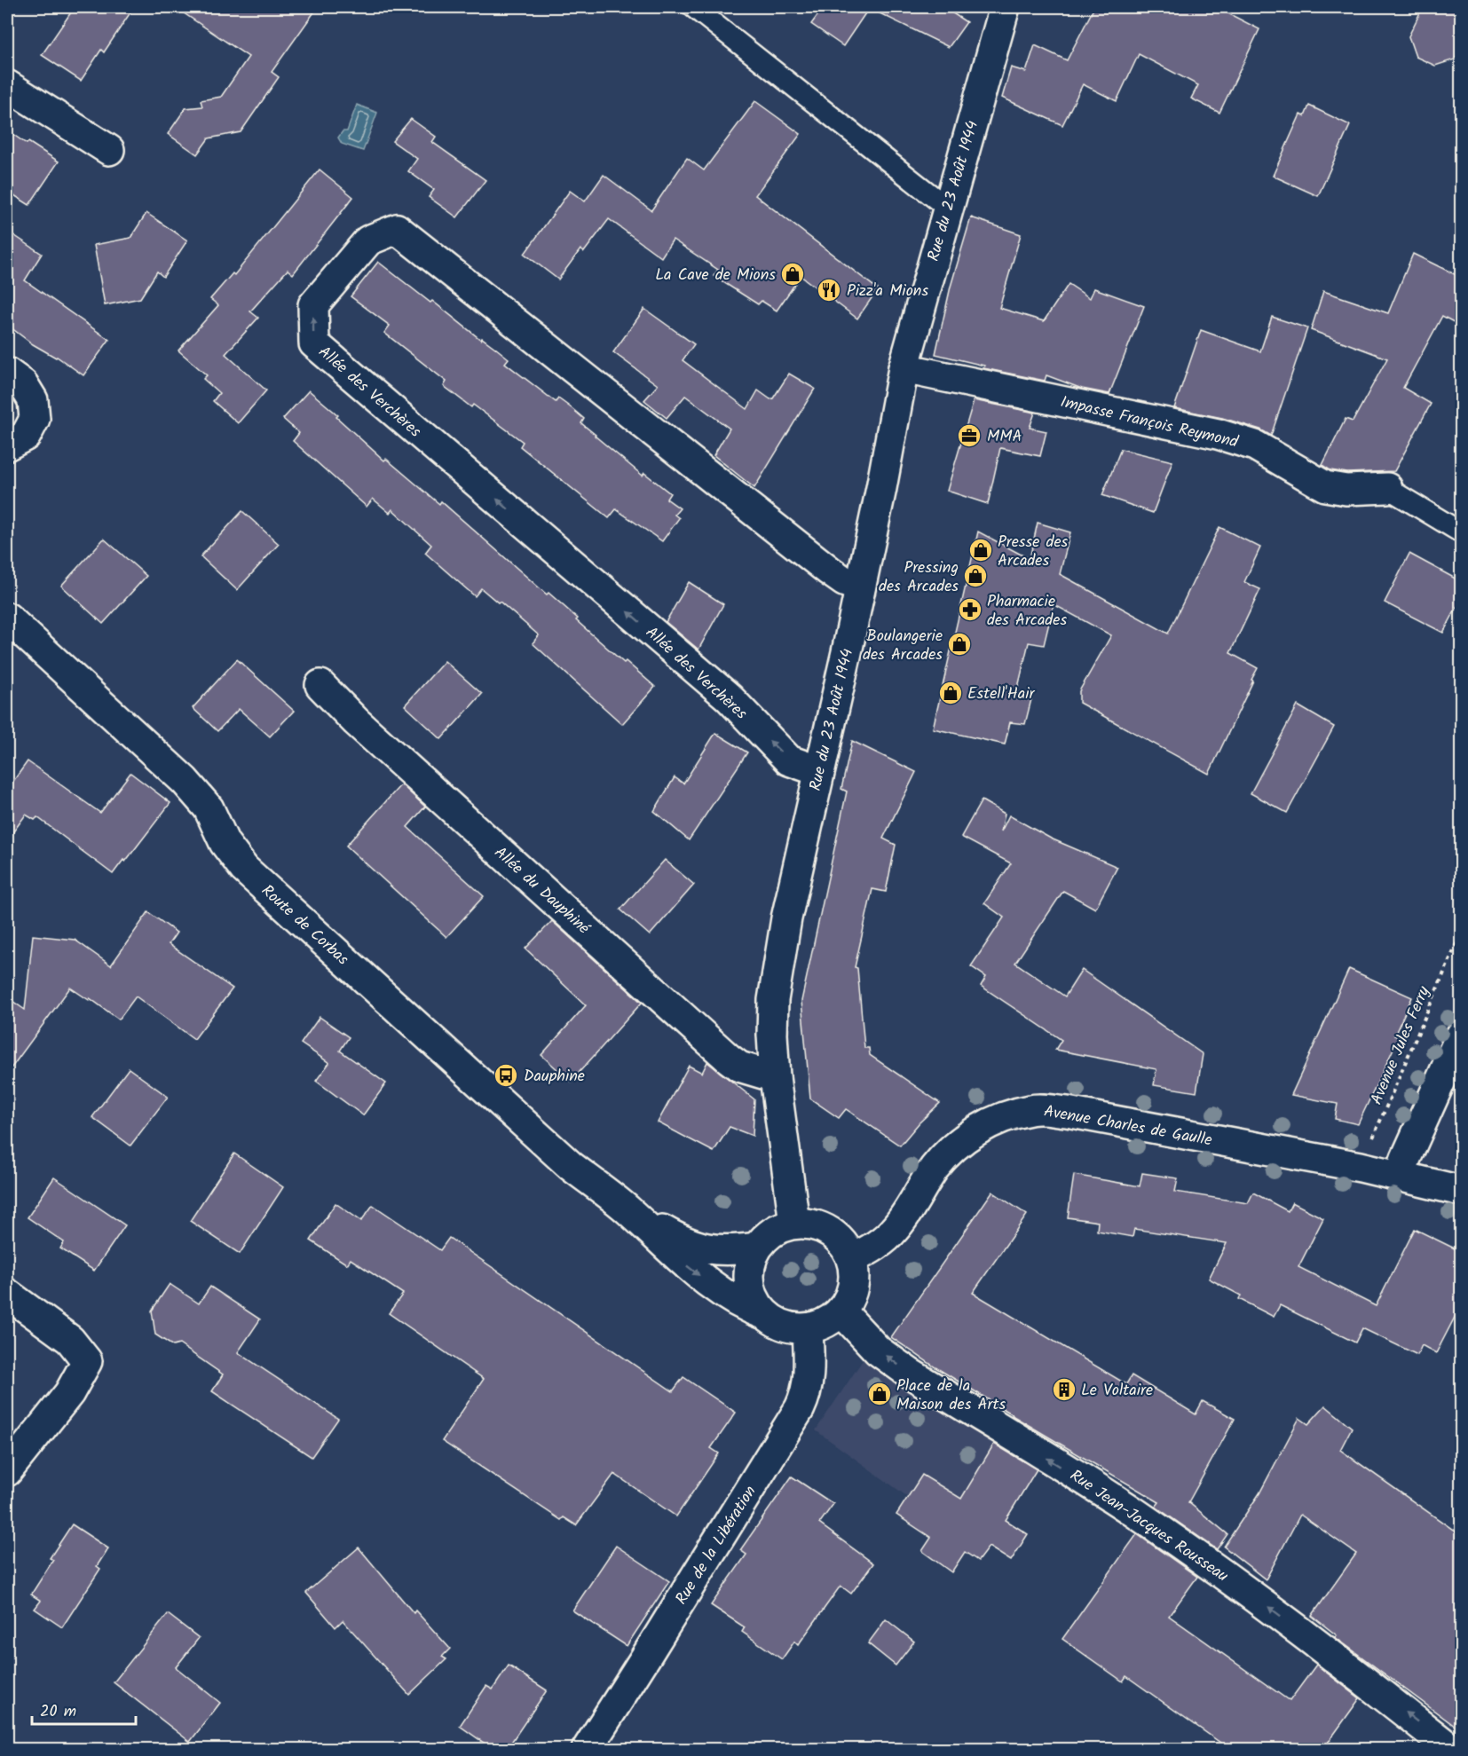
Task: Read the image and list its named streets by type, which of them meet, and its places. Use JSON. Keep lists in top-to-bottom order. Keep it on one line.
{"streets":{"street":["Rue du 23 Août 1944","Allée des Verchères","Impasse François Reymond","Allée du Dauphiné","Route de Corbas","Avenue Charles de Gaulle","Rue Jean-Jacques Rousseau","Rue de la Libération"],"path":["Avenue Jules Ferry"]},"crossings":[["Rue du 23 Août 1944","Allée des Verchères"],["Rue du 23 Août 1944","Impasse François Reymond"],["Rue du 23 Août 1944","Allée du Dauphiné"],["Rue du 23 Août 1944","Route de Corbas"],["Rue du 23 Août 1944","Avenue Charles de Gaulle"],["Rue du 23 Août 1944","Rue Jean-Jacques Rousseau"],["Rue du 23 Août 1944","Rue de la Libération"],["Route de Corbas","Avenue Charles de Gaulle"],["Route de Corbas","Rue Jean-Jacques Rousseau"],["Route de Corbas","Rue de la Libération"],["Avenue Jules Ferry","Avenue Charles de Gaulle"],["Avenue Charles de Gaulle","Rue Jean-Jacques Rousseau"],["Avenue Charles de Gaulle","Rue de la Libération"],["Rue Jean-Jacques Rousseau","Rue de la Libération"]],"one_way":["Rue Jean-Jacques Rousseau"],"places":{"shop":["La Cave de Mions","Presse des Arcades","Pressing des Arcades","Boulangerie des Arcades","Estell'Hair","Place de la Maison des Arts"],"restaurant":["Pizz'a Mions"],"office":["MMA"],"pharmacy":["Pharmacie des Arcades"],"bus stop":["Dauphine"],"building":["Le Voltaire"]},"scale_bar":"20 m"}
